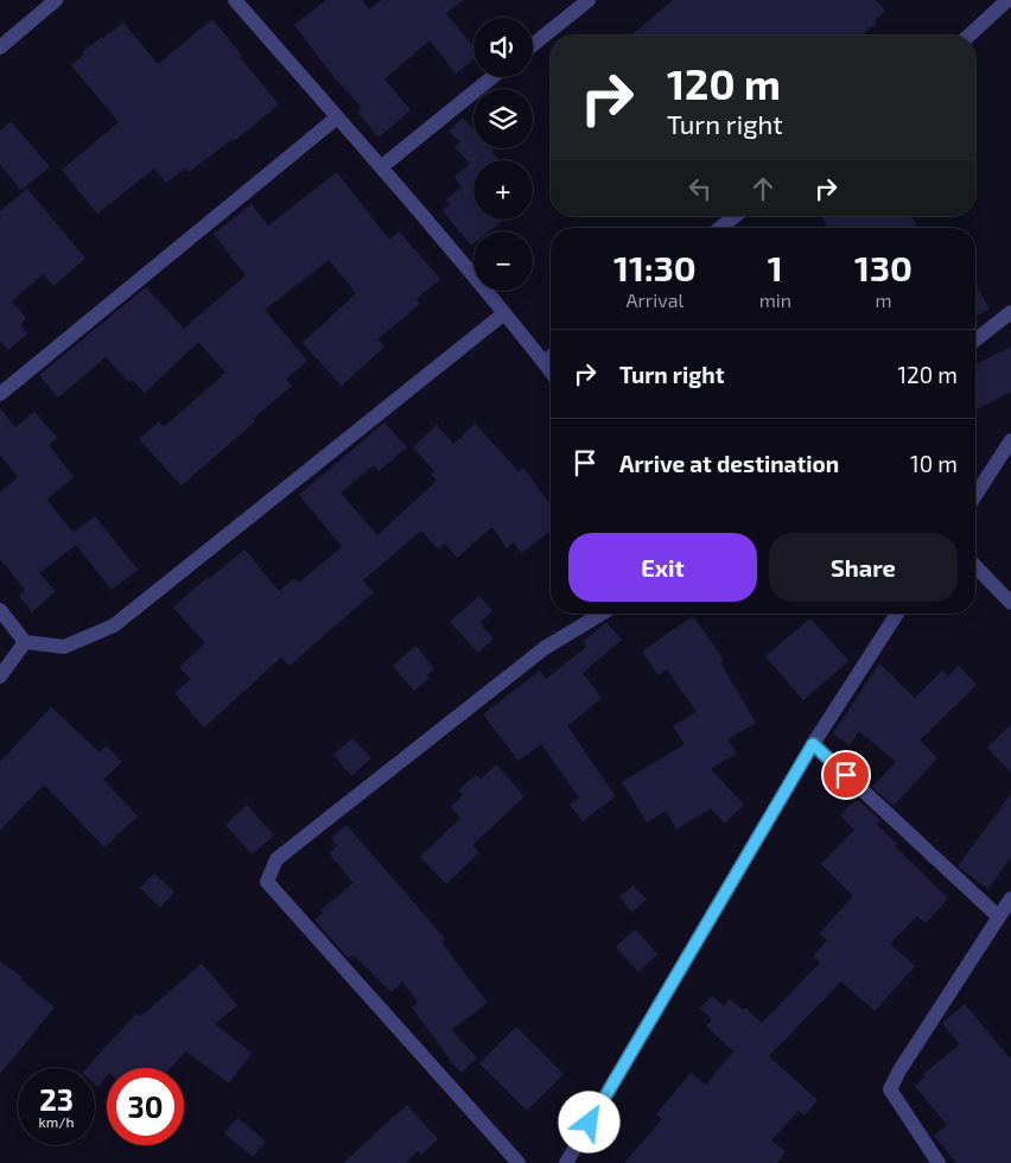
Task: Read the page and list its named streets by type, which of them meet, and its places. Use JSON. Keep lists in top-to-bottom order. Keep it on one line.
{"page":{"map_buttons":["+","−"],"turn":["120 m","Turn right"],"eta":["11:30","Arrival","1","min","130","m"],"list":[{"name":"Turn right","value":"120 m"},{"name":"Arrive at destination","value":"10 m"}],"buttons":["Exit","Share"],"speed":"23 km/h","limit":"30"}}
